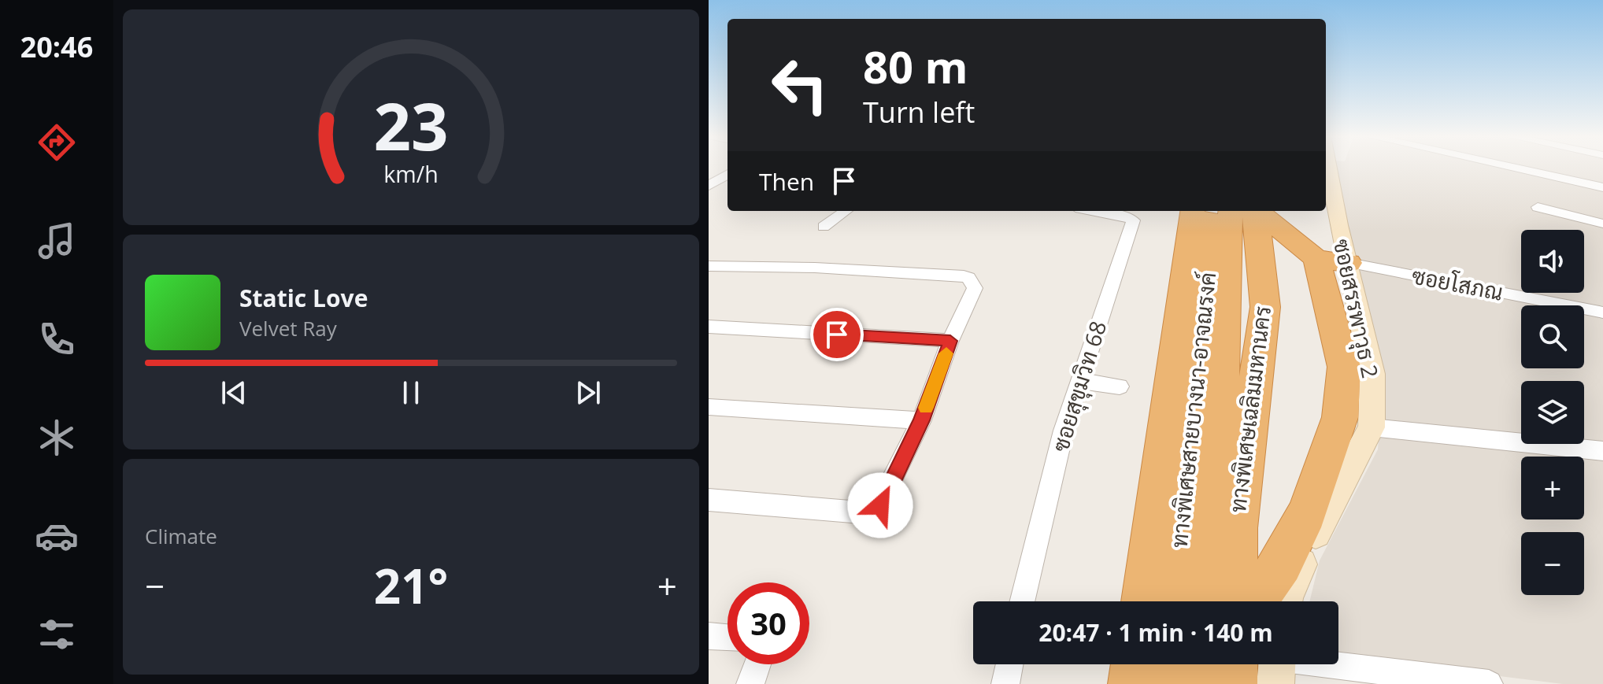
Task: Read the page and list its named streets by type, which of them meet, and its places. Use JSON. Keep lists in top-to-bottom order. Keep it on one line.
{"streets":{"highway":["ทางพิเศษเฉลิมมหานคร","ทางพิเศษสายบางนา-อาจณรงค์"],"street":["ซอยโสภณ","ซอยสรรพาวุธ 2","ซอยสุขุมวิท 68"]},"crossings":[["ซอยโสภณ","ซอยสรรพาวุธ 2"]],"page":{"tabs":"20:46","turn":["80 m","Turn left"],"then":"Then","map_buttons":["+","−"],"song":["Static Love","Velvet Ray"],"tile":"Climate","heat":["−","21°","+"],"limit":"30","trip":"20:47 · 1 min · 140 m","gauge":["23","km/h"]}}
